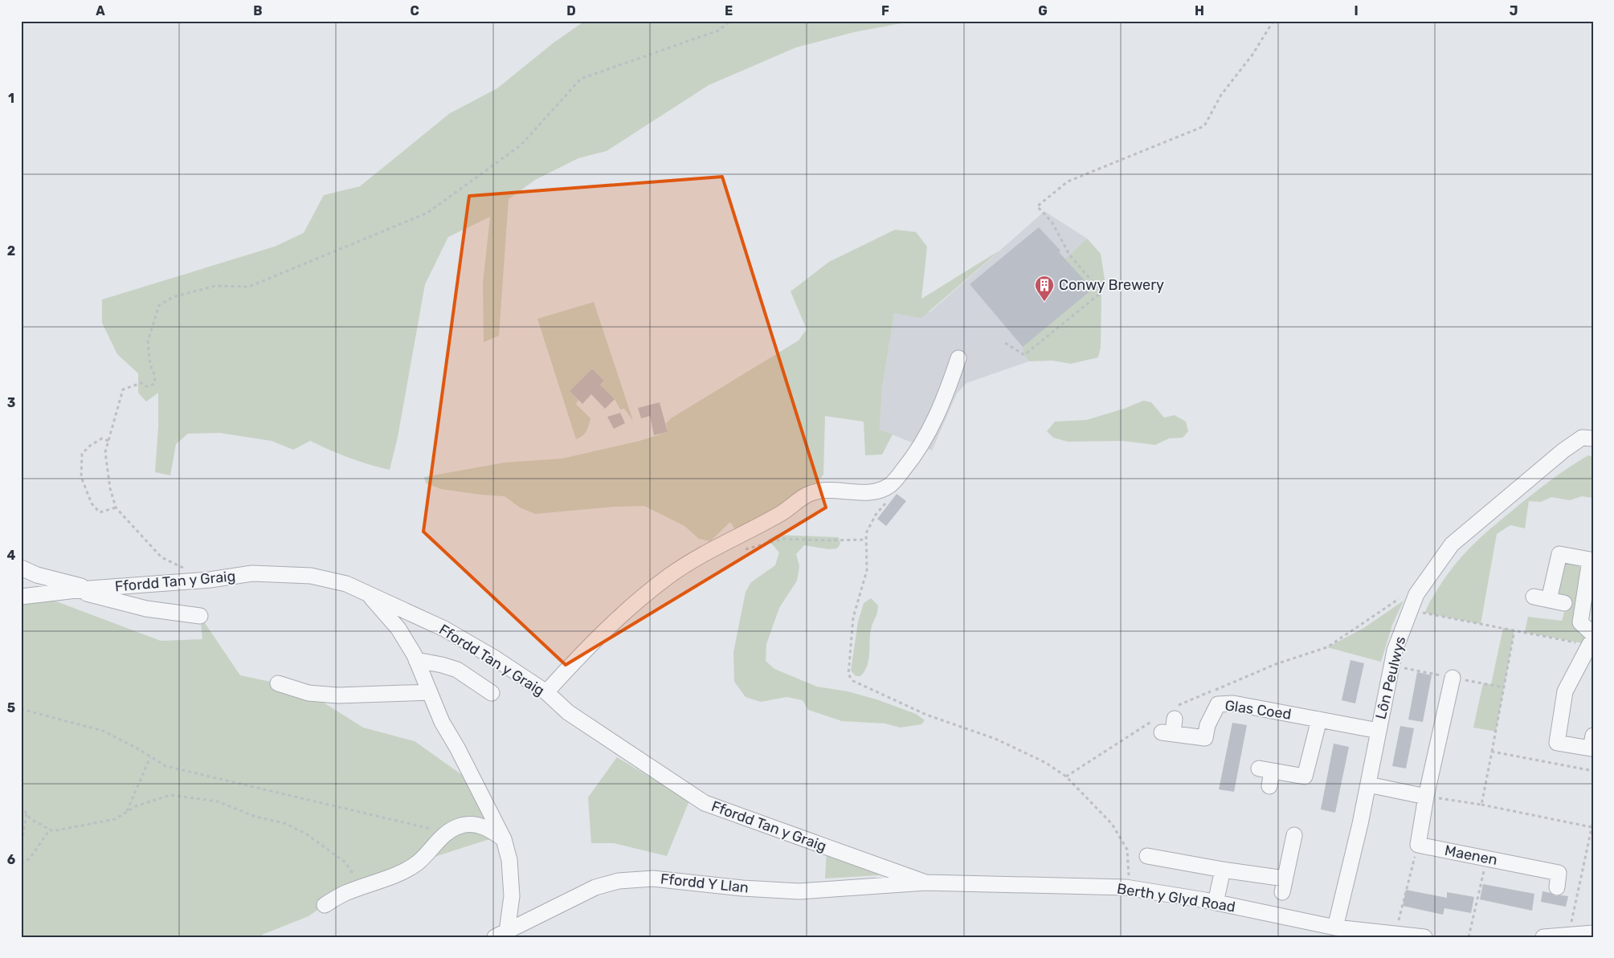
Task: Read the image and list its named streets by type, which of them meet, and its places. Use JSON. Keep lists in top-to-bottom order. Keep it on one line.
{"streets":{"street":["Ffordd Tan y Graig","Lôn Peulwys","Glas Coed","Maenen","Ffordd Y Llan","Berth y Glyd Road"]},"crossings":[["Ffordd Tan y Graig","Ffordd Y Llan"],["Ffordd Tan y Graig","Berth y Glyd Road"],["Lôn Peulwys","Glas Coed"],["Lôn Peulwys","Berth y Glyd Road"],["Ffordd Y Llan","Berth y Glyd Road"]],"places":{"building":["Conwy Brewery"]},"grid":{"columns":["A","B","C","D","E","F","G","H","I","J"],"rows":["1","2","3","4","5","6"]}}
